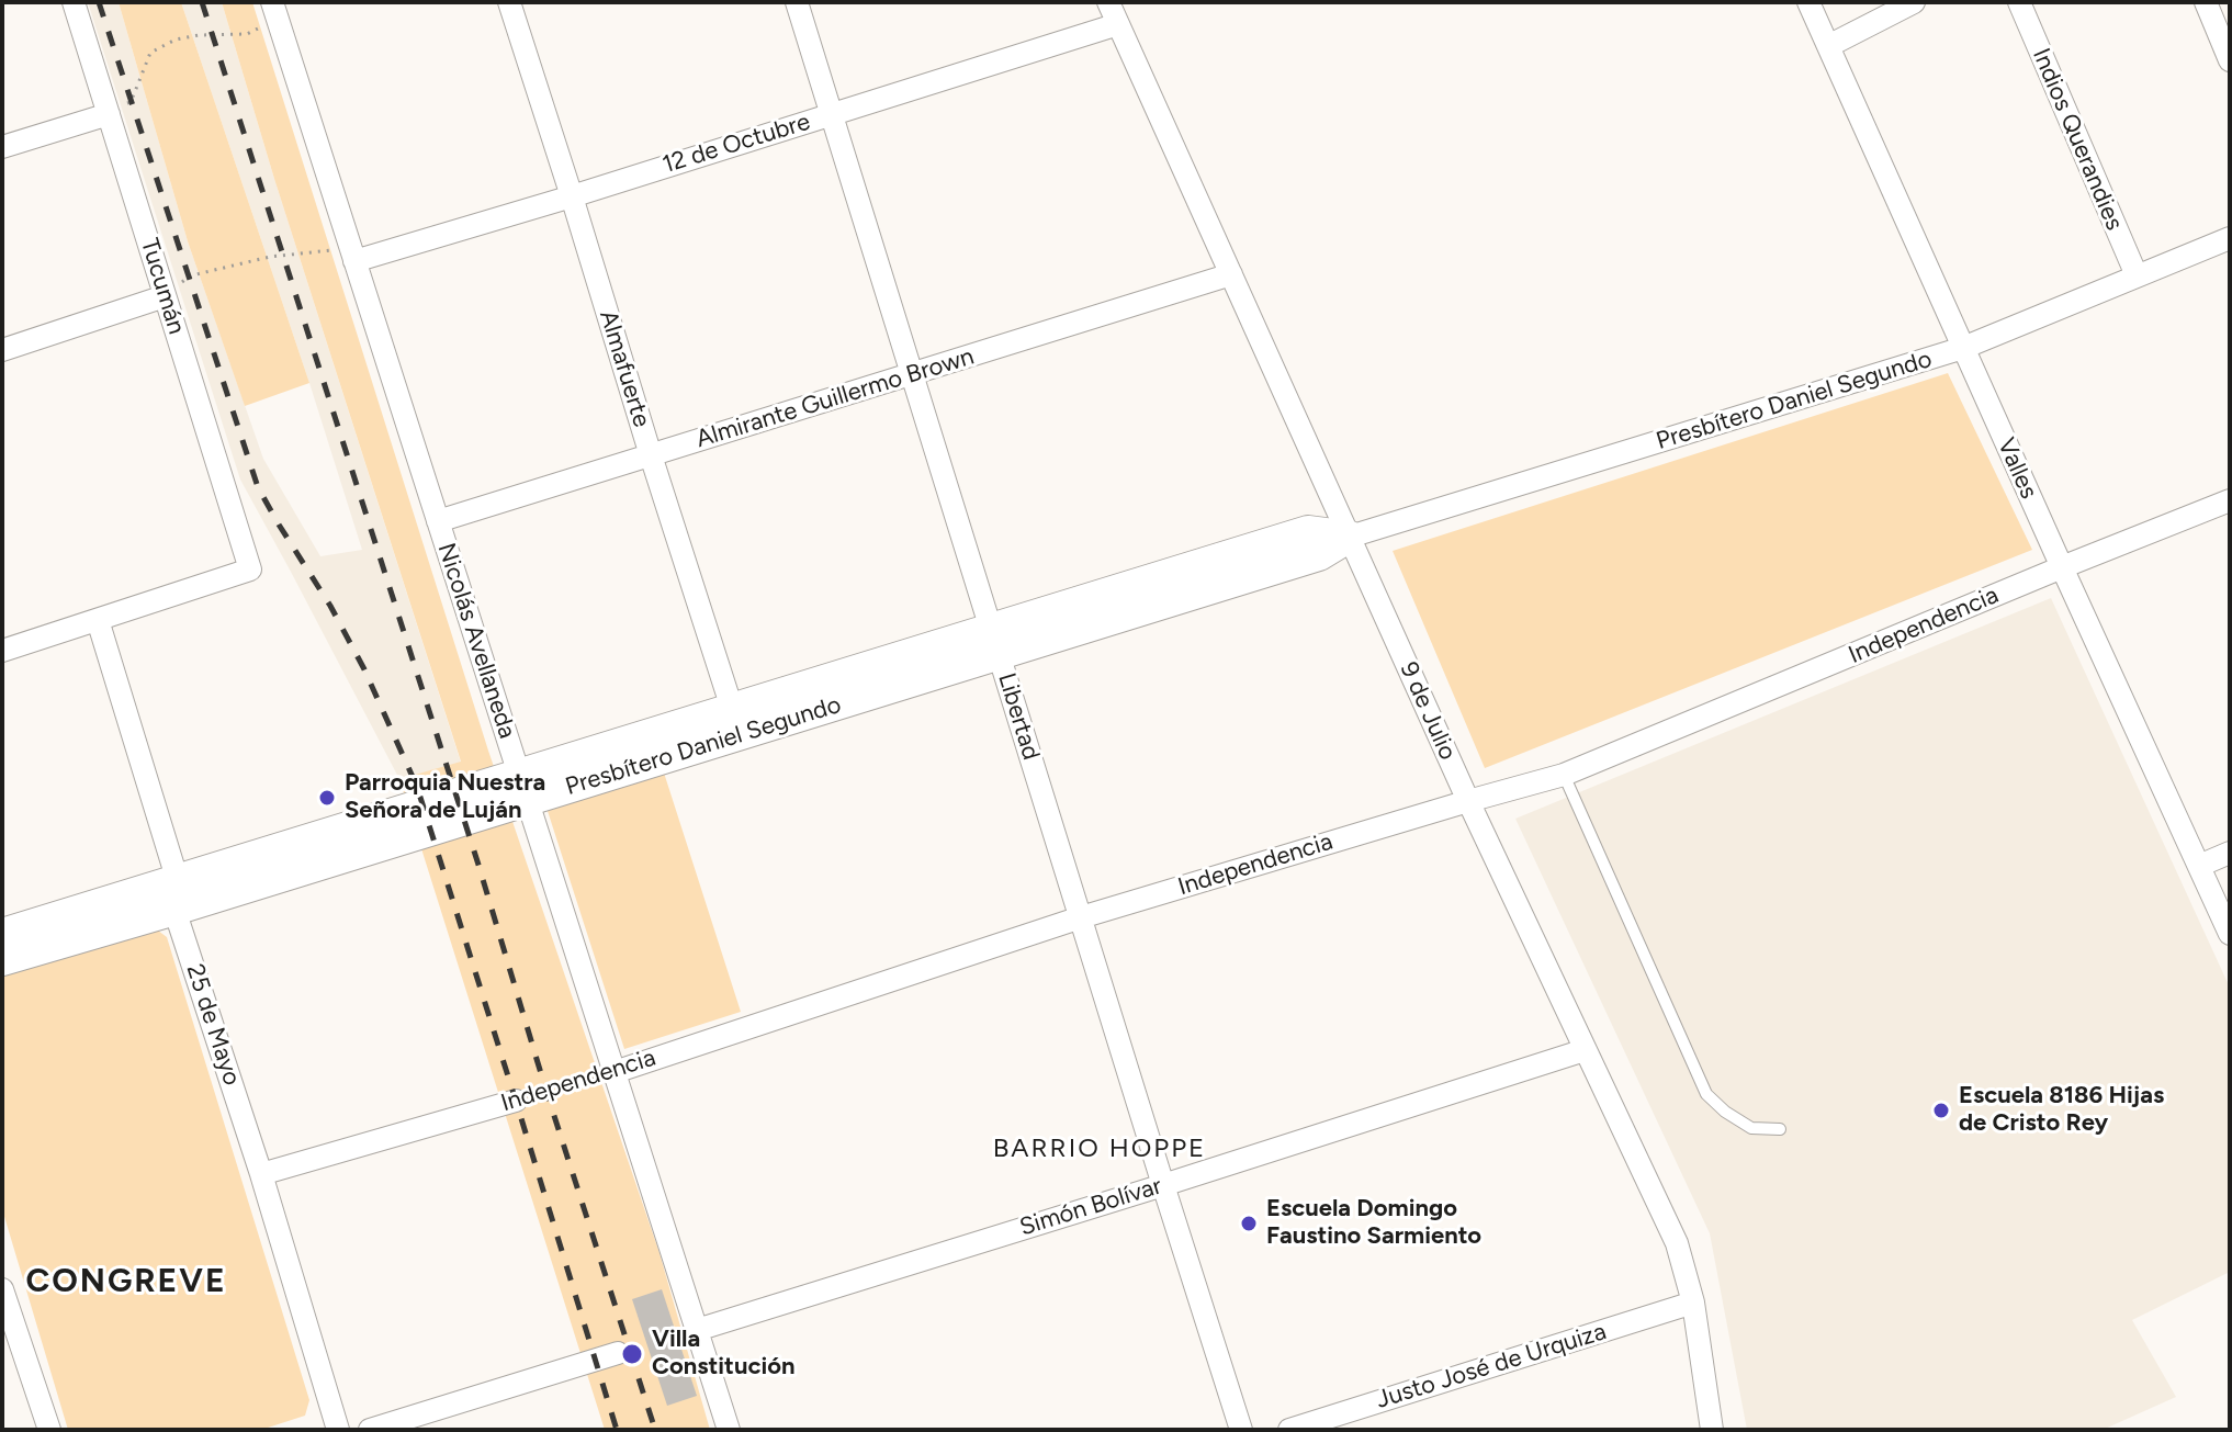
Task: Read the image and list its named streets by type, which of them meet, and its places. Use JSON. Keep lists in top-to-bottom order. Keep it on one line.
{"streets":{"main road":["Presbítero Daniel Segundo"],"street":["Indios Querandies","12 de Octubre","Tucumán","Almafuerte","Almirante Guillermo Brown","Valles","Independencia","Nicolás Avellaneda","9 de Julio","Libertad","25 de Mayo","Simón Bolívar","Justo José de Urquiza"]},"crossings":[["Indios Querandies","Presbítero Daniel Segundo"],["12 de Octubre","Almafuerte"],["12 de Octubre","Nicolás Avellaneda"],["12 de Octubre","9 de Julio"],["12 de Octubre","Libertad"],["Tucumán","25 de Mayo"],["Almafuerte","Almirante Guillermo Brown"],["Almafuerte","Presbítero Daniel Segundo"],["Almirante Guillermo Brown","Nicolás Avellaneda"],["Almirante Guillermo Brown","9 de Julio"],["Almirante Guillermo Brown","Libertad"],["Presbítero Daniel Segundo","Valles"],["Presbítero Daniel Segundo","Nicolás Avellaneda"],["Presbítero Daniel Segundo","9 de Julio"],["Presbítero Daniel Segundo","Libertad"],["Presbítero Daniel Segundo","25 de Mayo"],["Valles","Independencia"],["Independencia","Nicolás Avellaneda"],["Independencia","9 de Julio"],["Independencia","Libertad"],["Independencia","25 de Mayo"],["Nicolás Avellaneda","Simón Bolívar"],["9 de Julio","Simón Bolívar"],["9 de Julio","Justo José de Urquiza"],["Libertad","Simón Bolívar"]],"districts":["BARRIO HOPPE","CONGREVE"],"places":["Parroquia Nuestra Señora de Luján","Escuela 8186 Hijas de Cristo Rey","Escuela Domingo Faustino Sarmiento","Villa Constitución"]}
